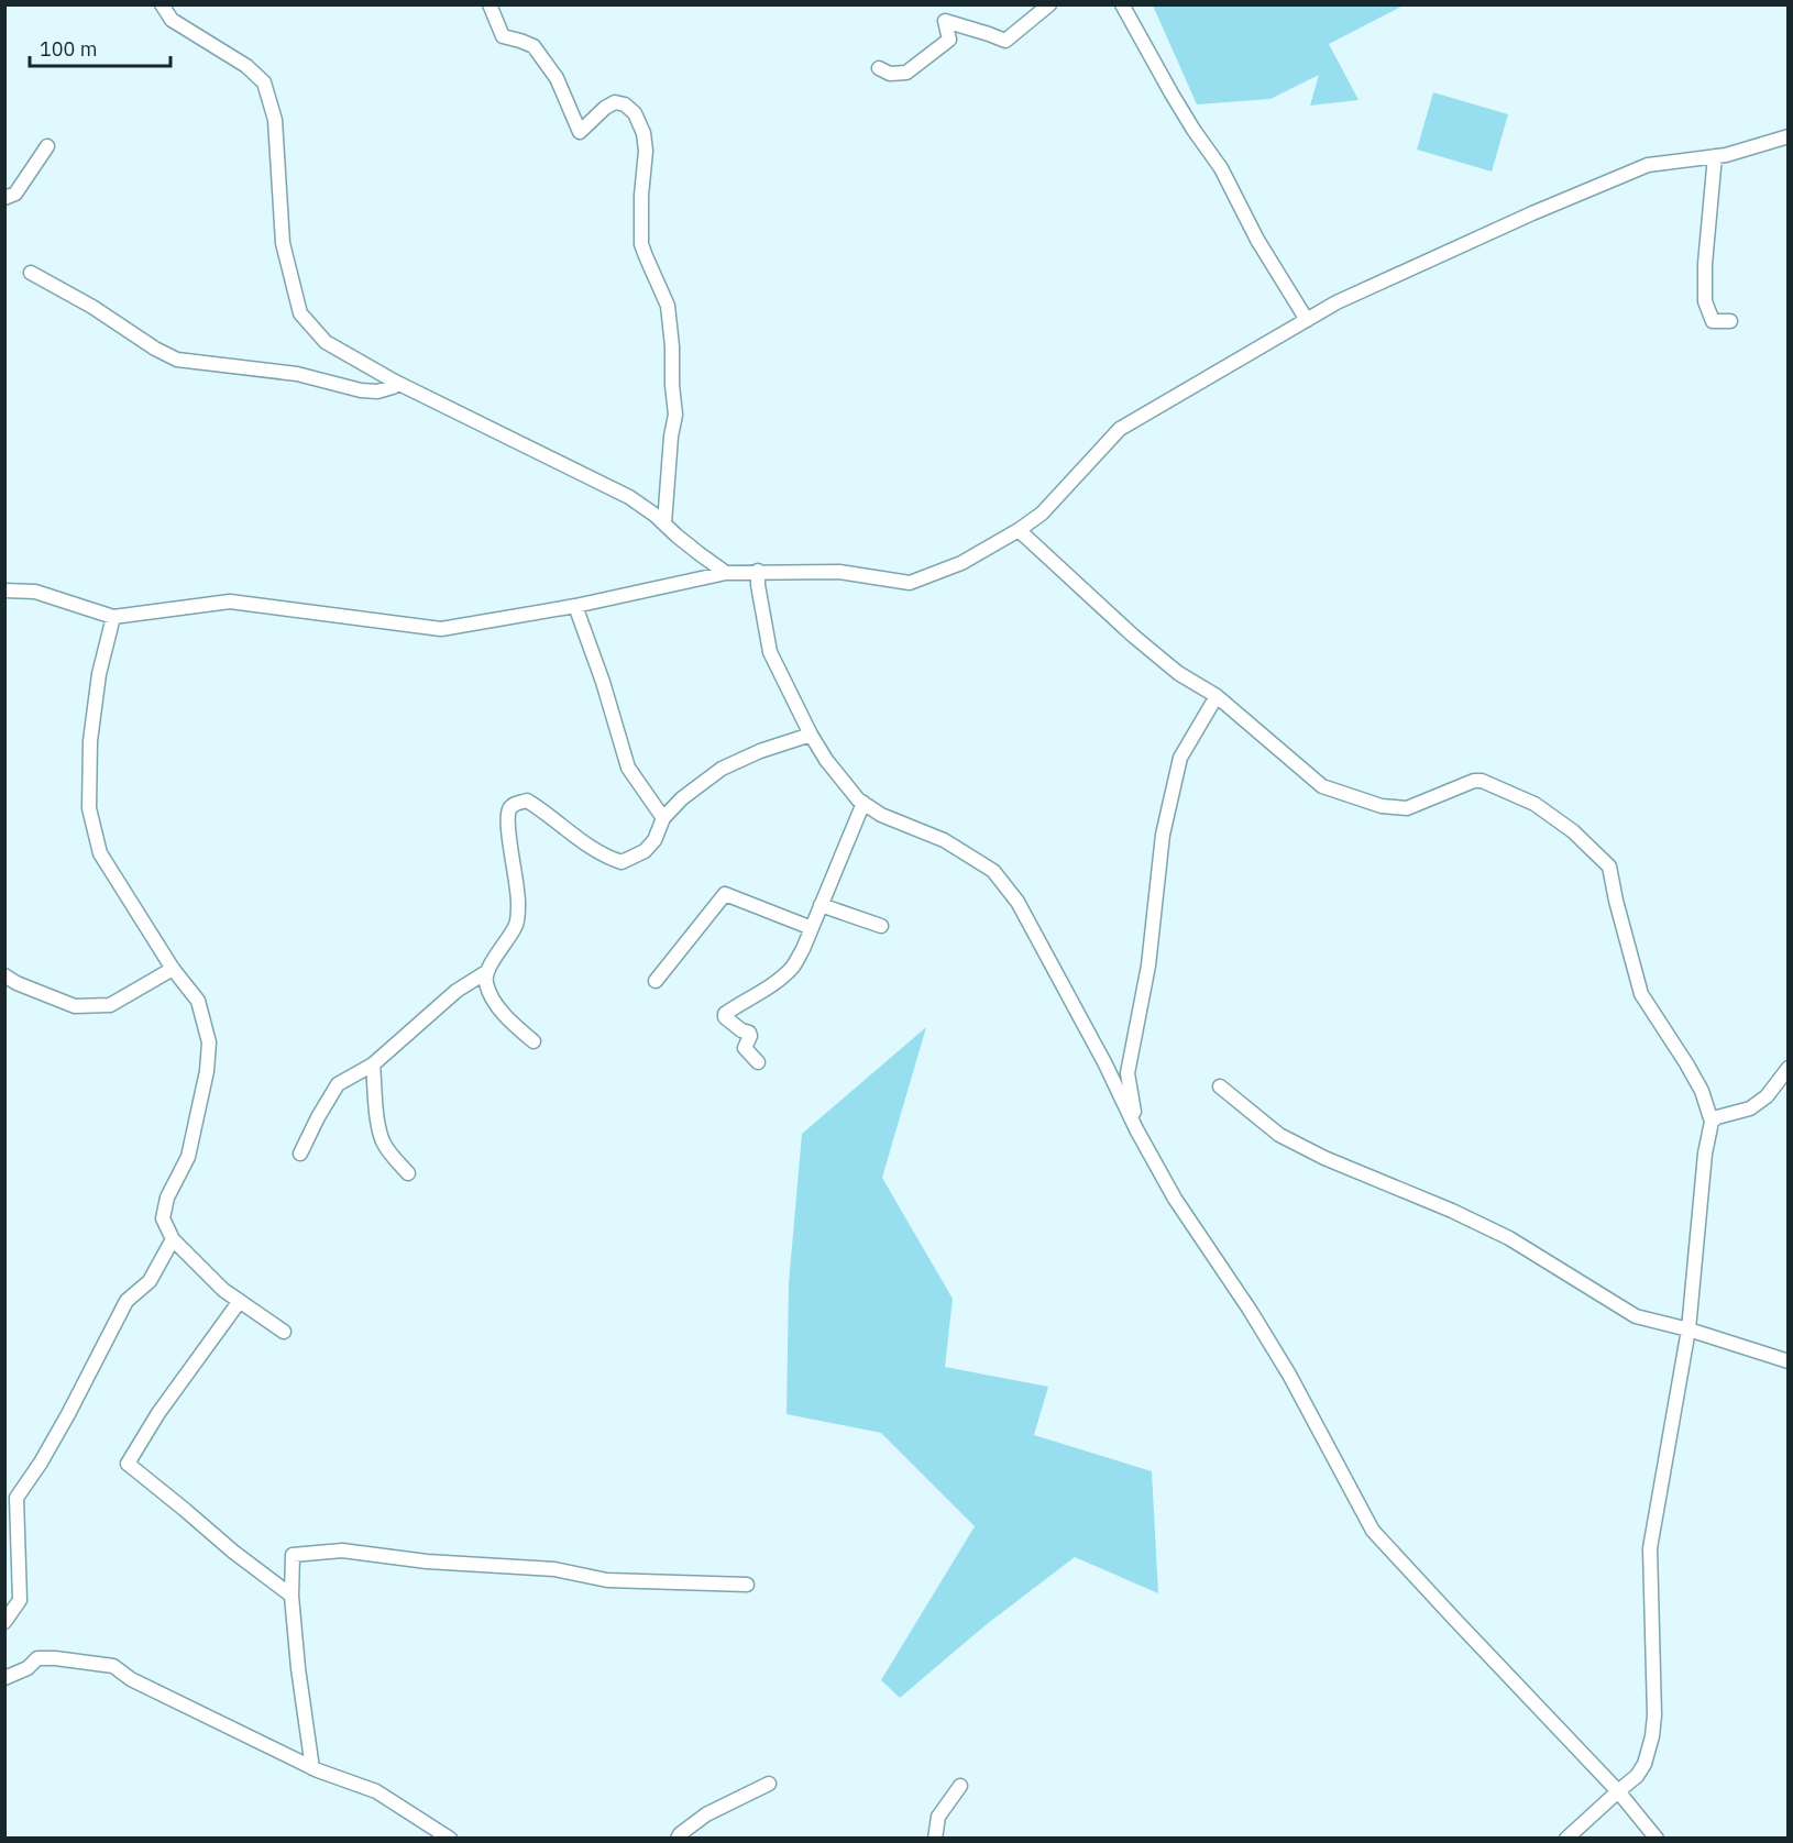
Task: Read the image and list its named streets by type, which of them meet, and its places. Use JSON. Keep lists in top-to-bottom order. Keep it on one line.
{"scale_bar":"100 m"}
